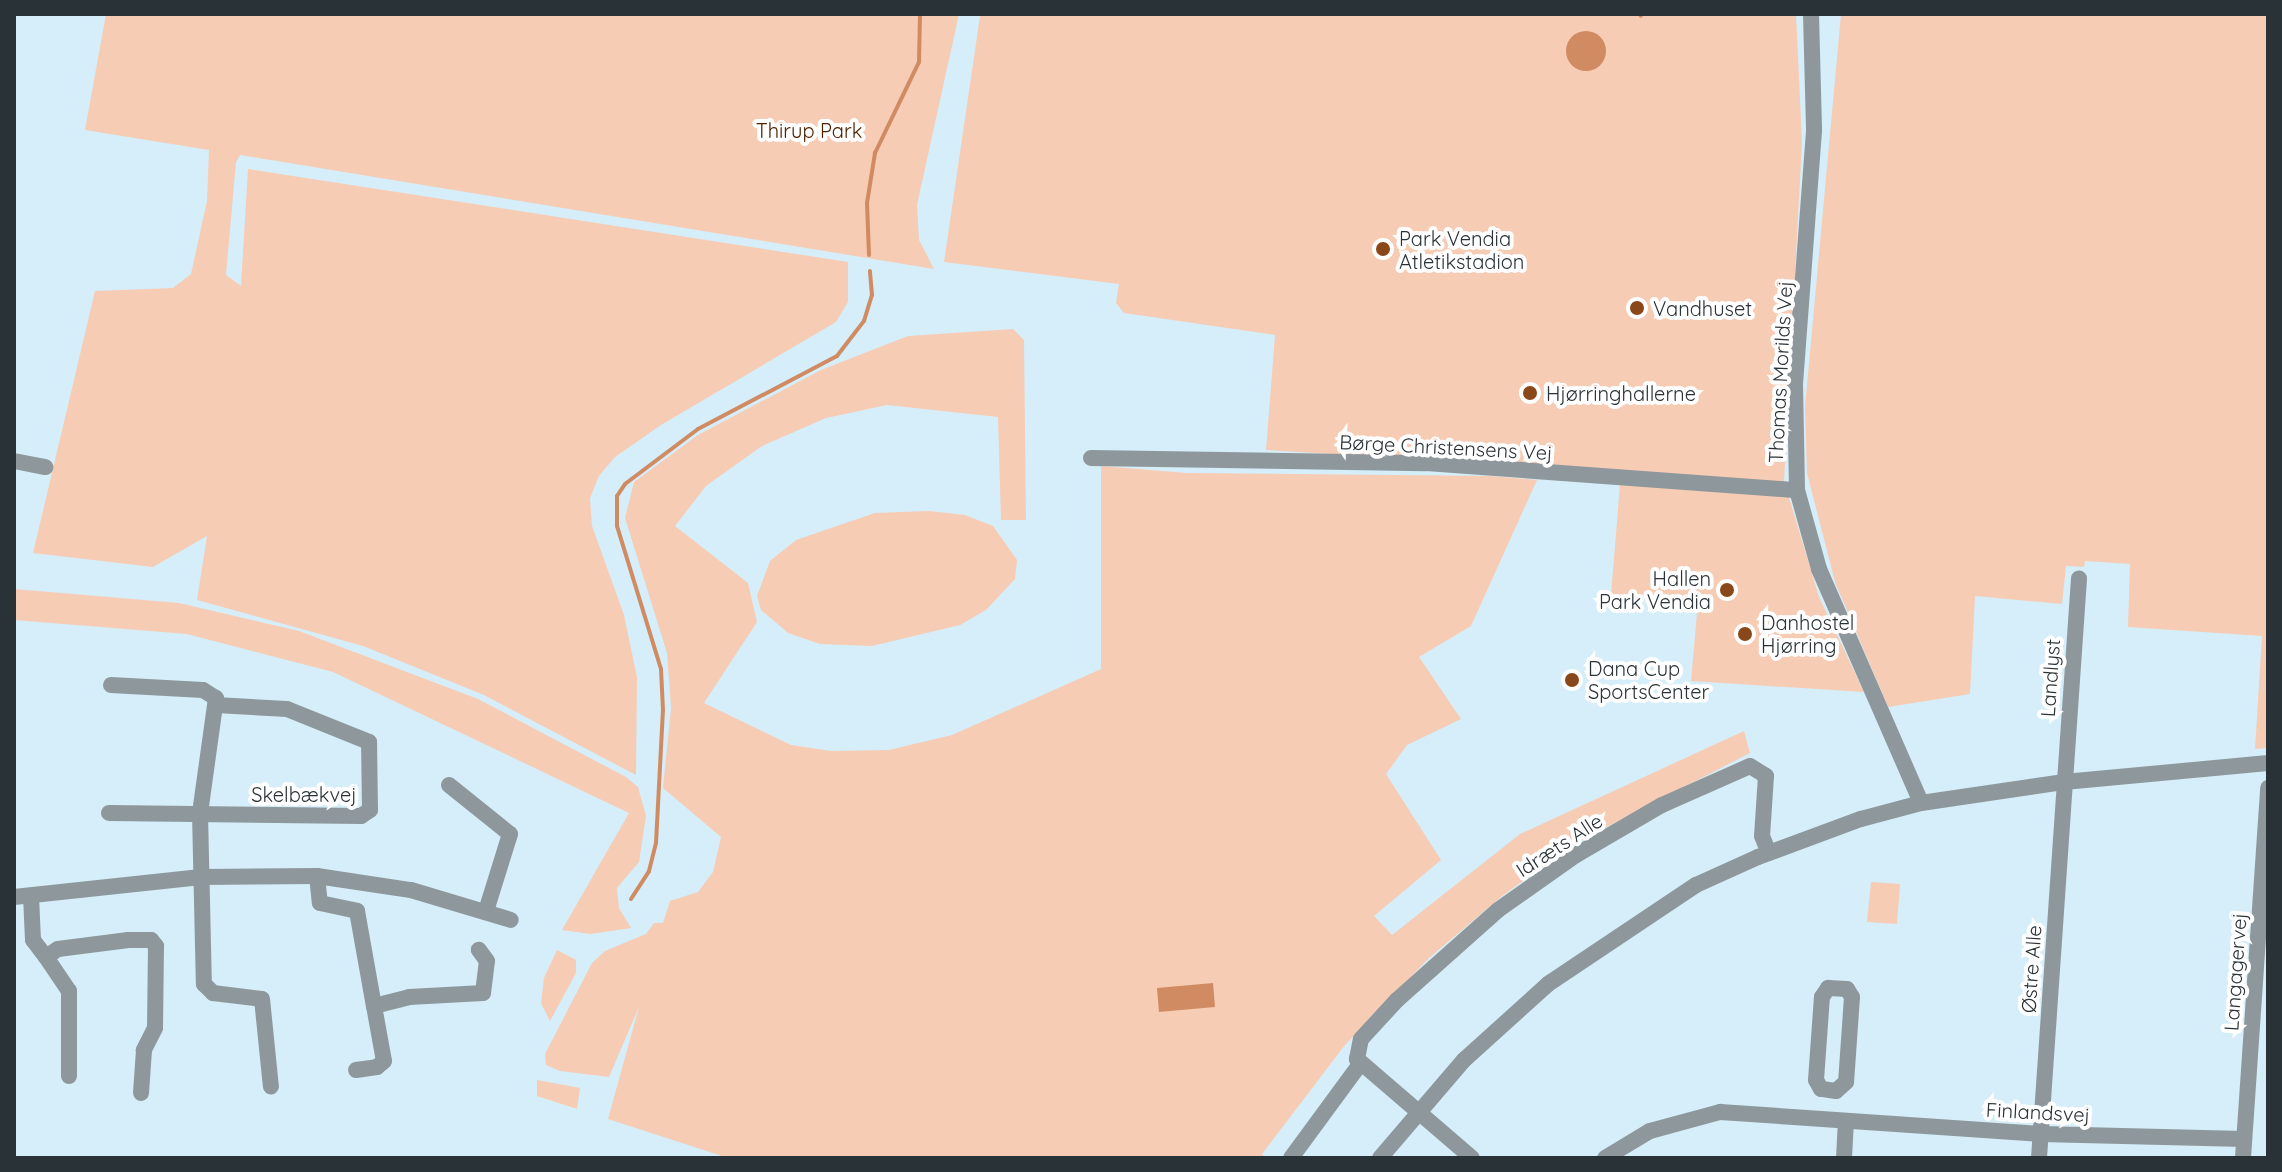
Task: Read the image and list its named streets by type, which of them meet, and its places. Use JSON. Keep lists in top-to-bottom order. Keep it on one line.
{"streets":{"street":["Thomas Morilds Vej","Børge Christensens Vej","Landlyst","Skelbækvej","Idræts Alle","Østre Alle","Langagervej","Finlandsvej"]},"crossings":[["Thomas Morilds Vej","Børge Christensens Vej"],["Landlyst","Østre Alle"],["Østre Alle","Finlandsvej"],["Langagervej","Finlandsvej"]],"parks":["Thirup Park"],"places":["Park Vendia Atletikstadion","Vandhuset","Hjørringhallerne","Hallen Park Vendia","Danhostel Hjørring","Dana Cup SportsCenter"]}
